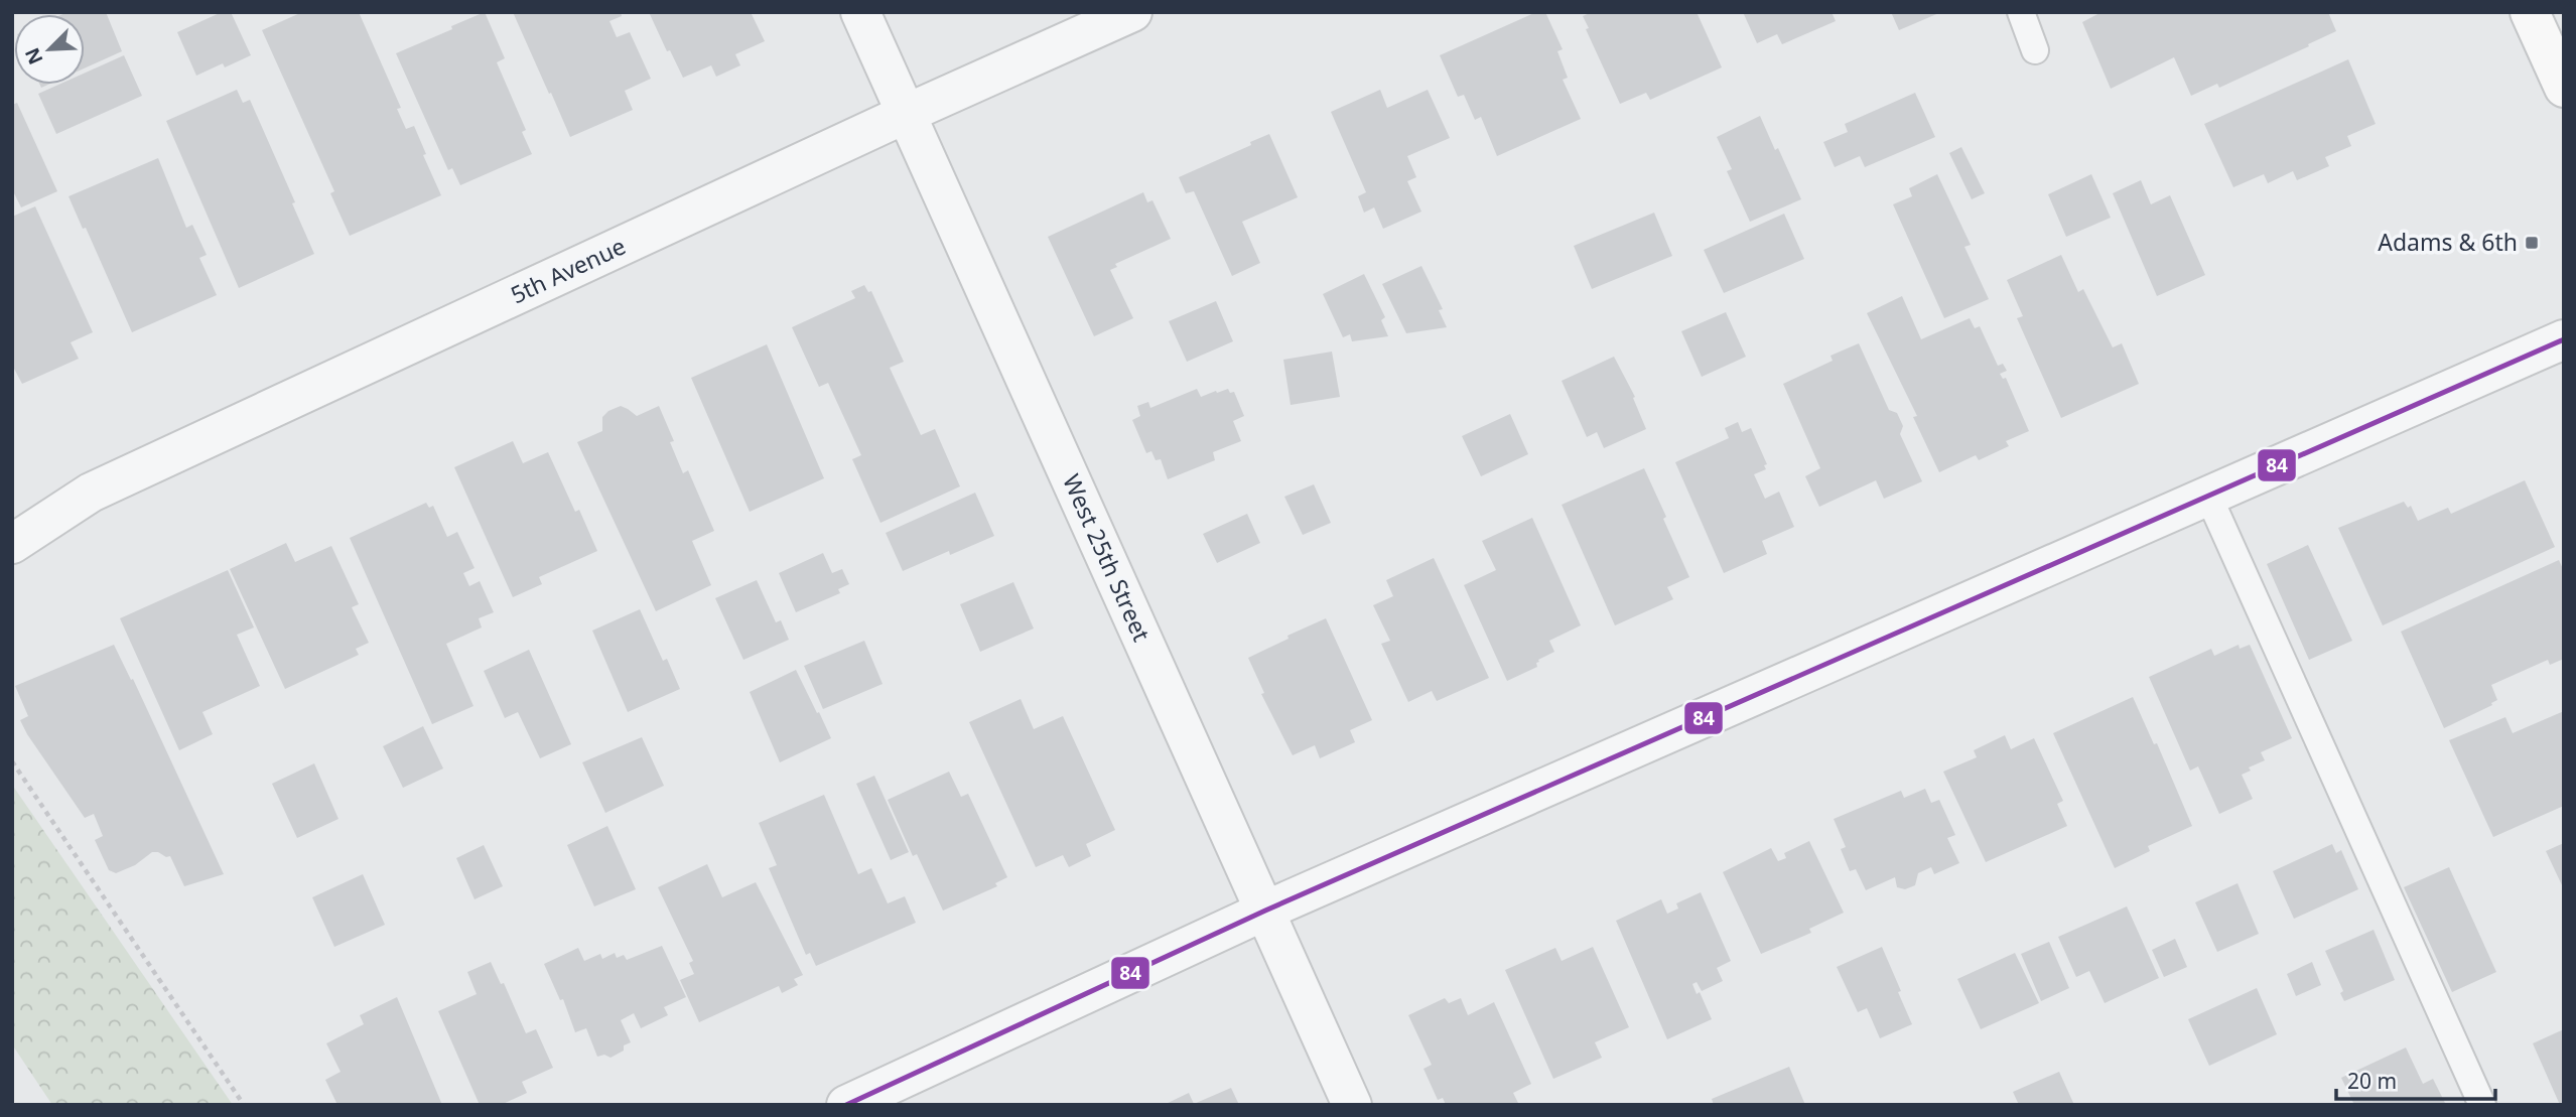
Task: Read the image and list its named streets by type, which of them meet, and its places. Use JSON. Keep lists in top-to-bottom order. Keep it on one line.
{"streets":{"street":["5th Avenue","West 25th Street"]},"crossings":[["5th Avenue","West 25th Street"]],"places":{"transit":["Adams & 6th"]},"lines":["transit line 84"],"scale_bar":"20 m","north":"bottom left"}
